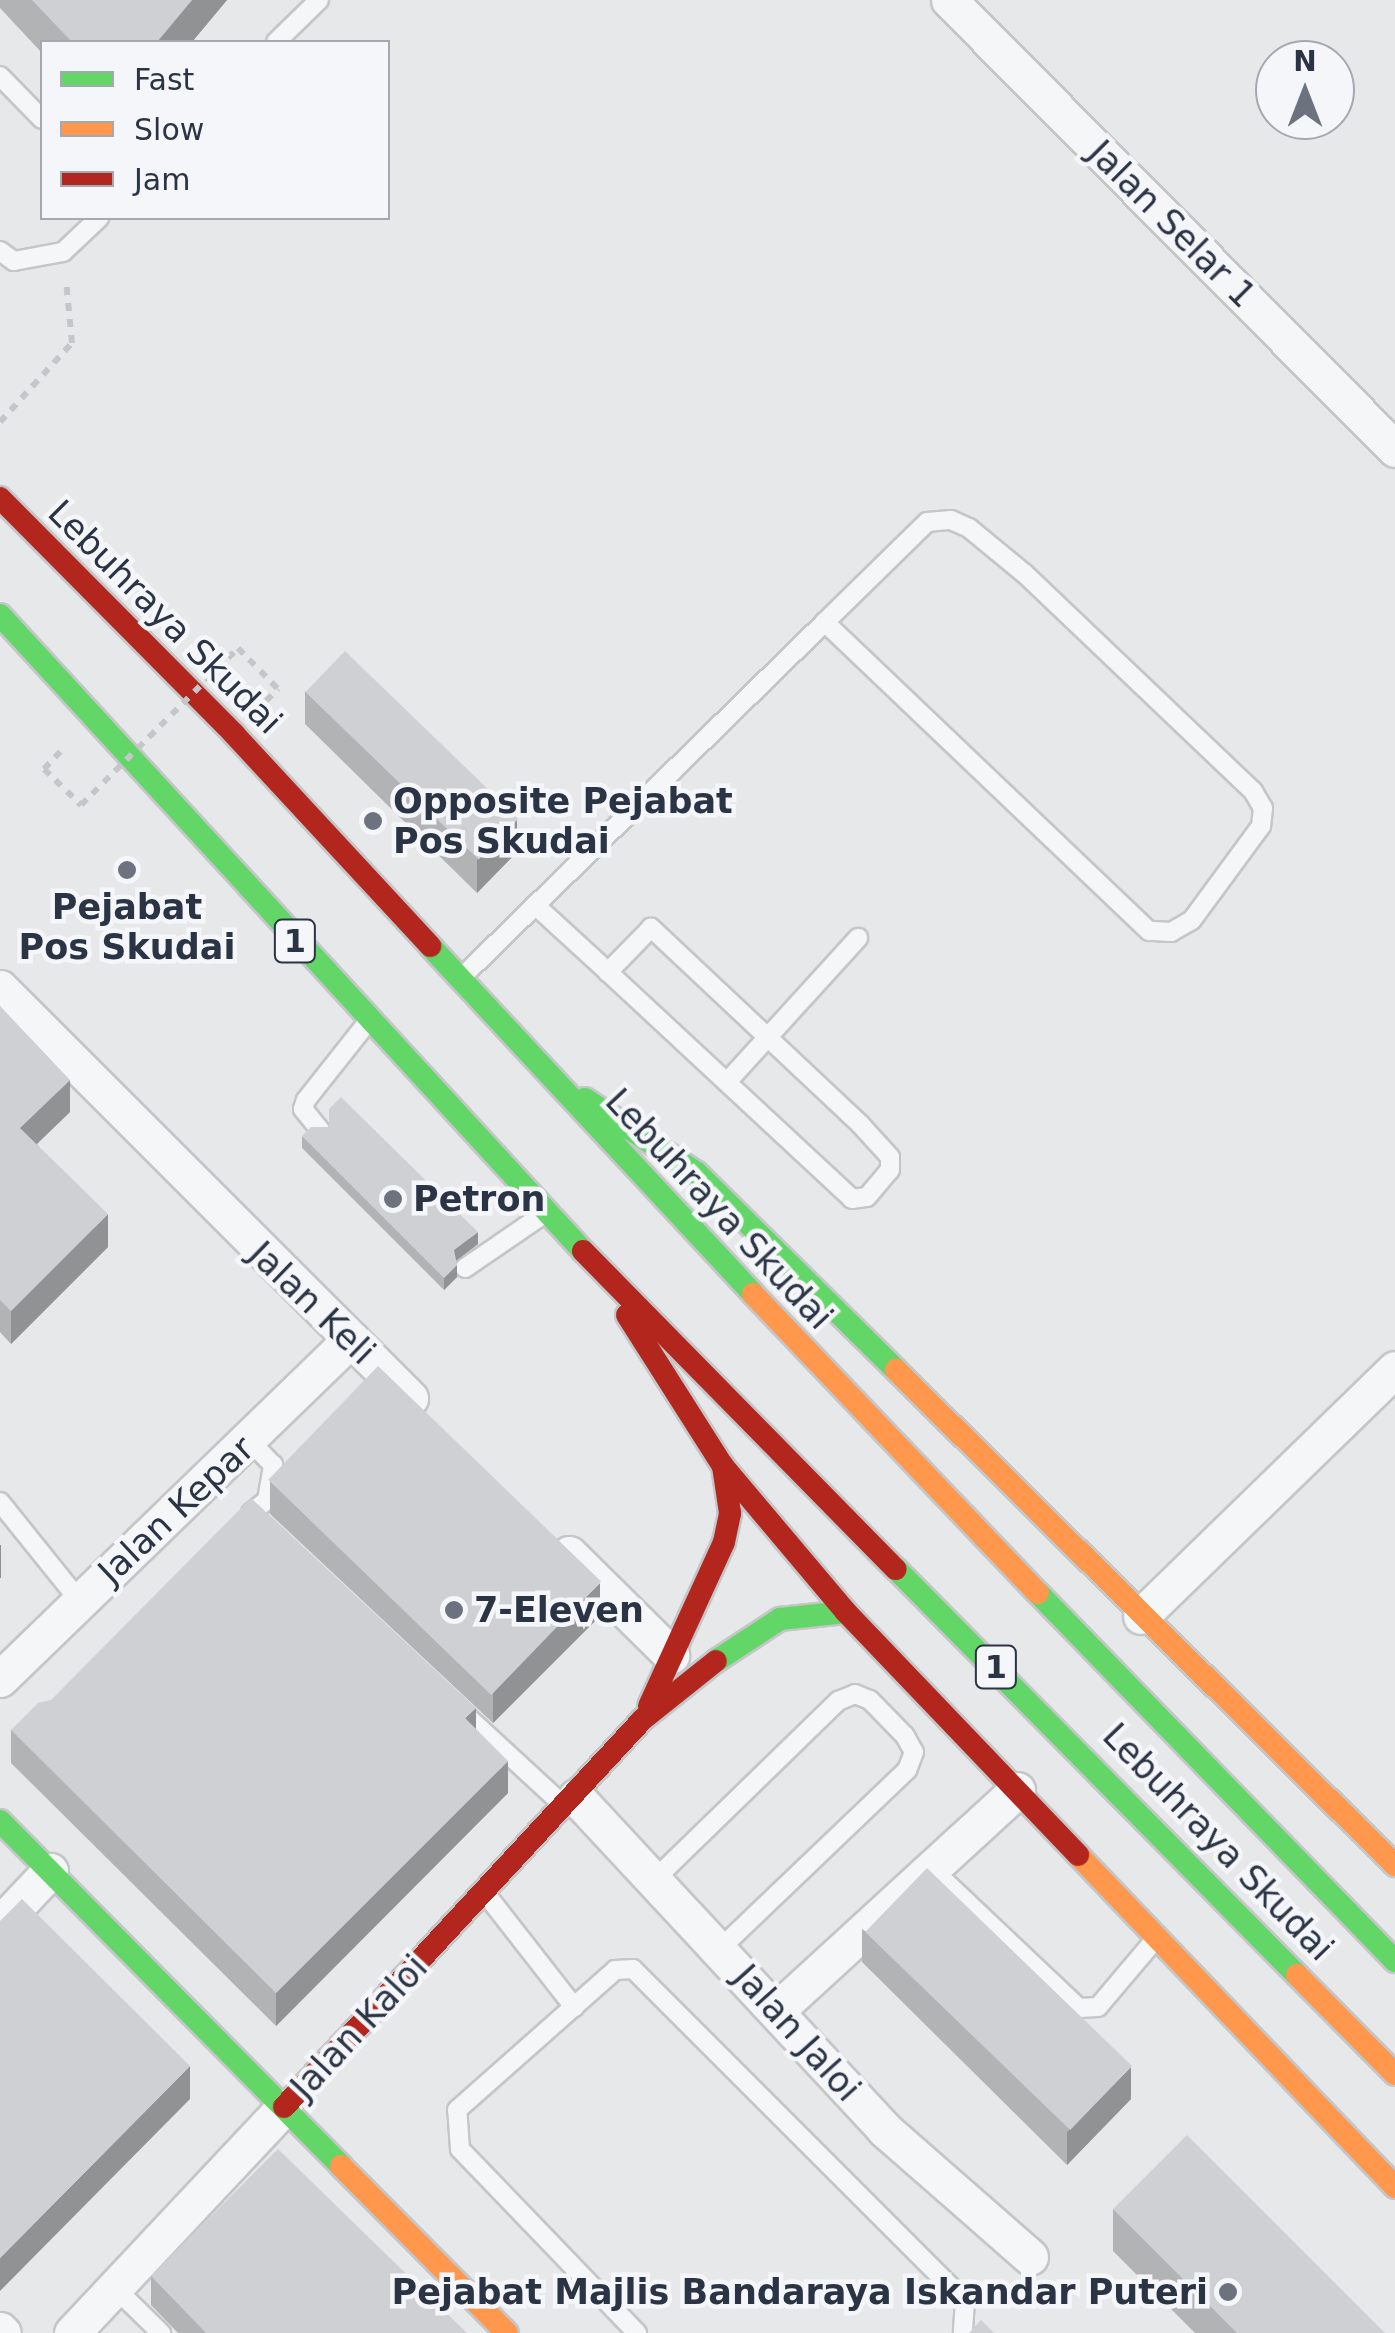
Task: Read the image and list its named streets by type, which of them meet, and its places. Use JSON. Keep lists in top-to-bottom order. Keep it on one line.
{"streets":{"main road":["Lebuhraya Skudai","1","Jalan Kaloi"],"street":["Jalan Selar 1","Jalan Keli","Jalan Kepar","Jalan Jaloi"]},"crossings":[["Jalan Keli","Jalan Kepar"],["Jalan Kaloi","Jalan Jaloi"]],"places":["Opposite Pejabat Pos Skudai","Pejabat Pos Skudai","Petron","7-Eleven","Pejabat Majlis Bandaraya Iskandar Puteri"],"legend":["Fast","Slow","Jam"],"north":"top"}
